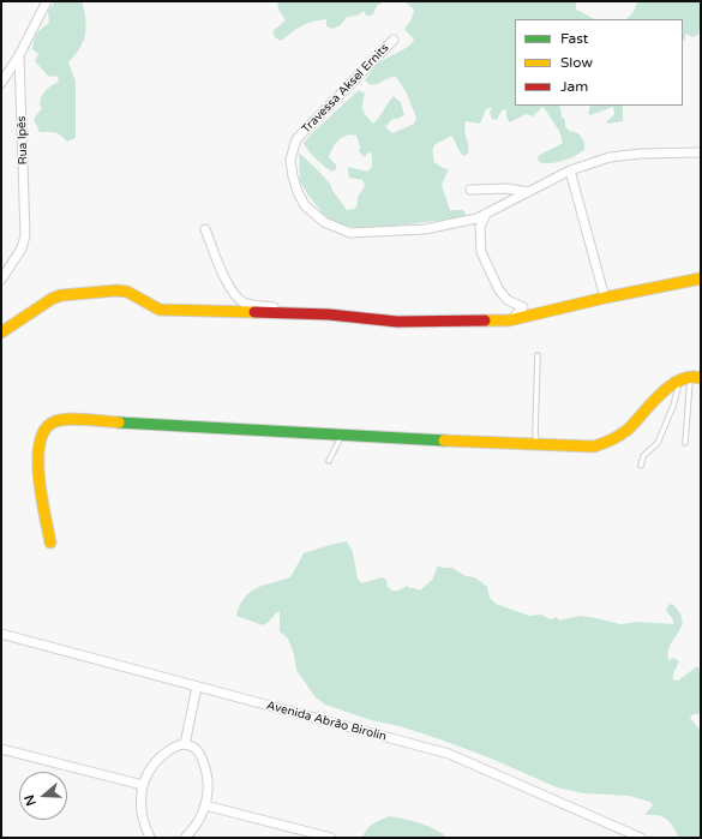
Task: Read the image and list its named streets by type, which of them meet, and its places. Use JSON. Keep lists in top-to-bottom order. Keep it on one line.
{"streets":{"street":["Travessa Aksel Ernits","Rua Ipês","Avenida Abrão Birolin"]},"legend":["Fast","Slow","Jam"],"north":"left"}
